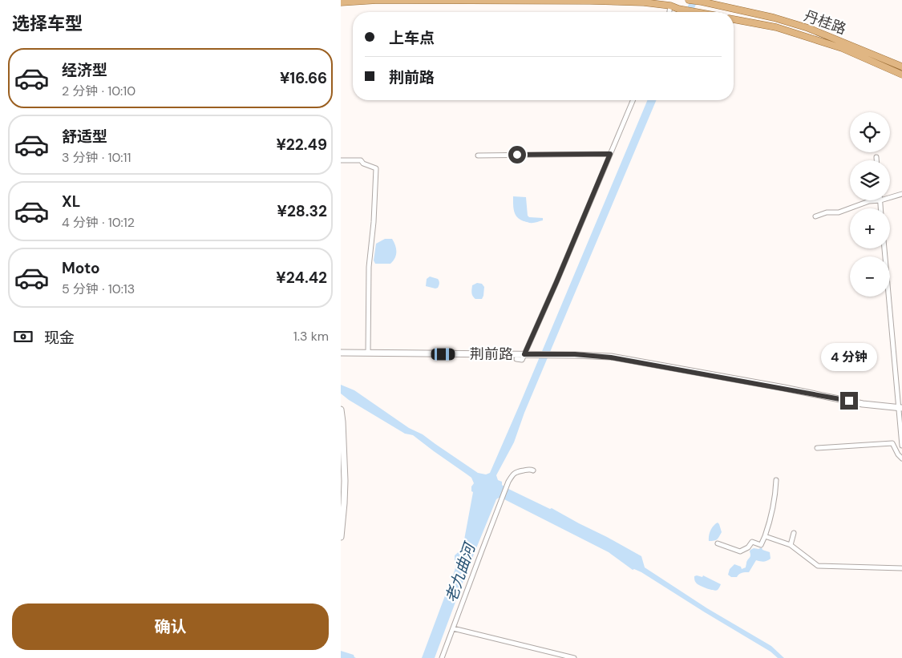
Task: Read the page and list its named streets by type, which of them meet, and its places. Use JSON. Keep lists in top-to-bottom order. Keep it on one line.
{"streets":{"main road":["丹桂路"],"street":["荆前路"]},"water":["老九曲河"],"page":{"heading":"选择车型","banner":["上车点","荆前路"],"list":[{"name":"经济型","note":"2 分钟 · 10:10","value":"¥16.66"},{"name":"舒适型","note":"3 分钟 · 10:11","value":"¥22.49"},{"name":"XL","note":"4 分钟 · 10:12","value":"¥28.32"},{"name":"Moto","note":"5 分钟 · 10:13","value":"¥24.42"}],"map_buttons":["+","−"],"pay":["现金","1.3 km"],"bubble":"4 分钟","buttons":"确认"}}
